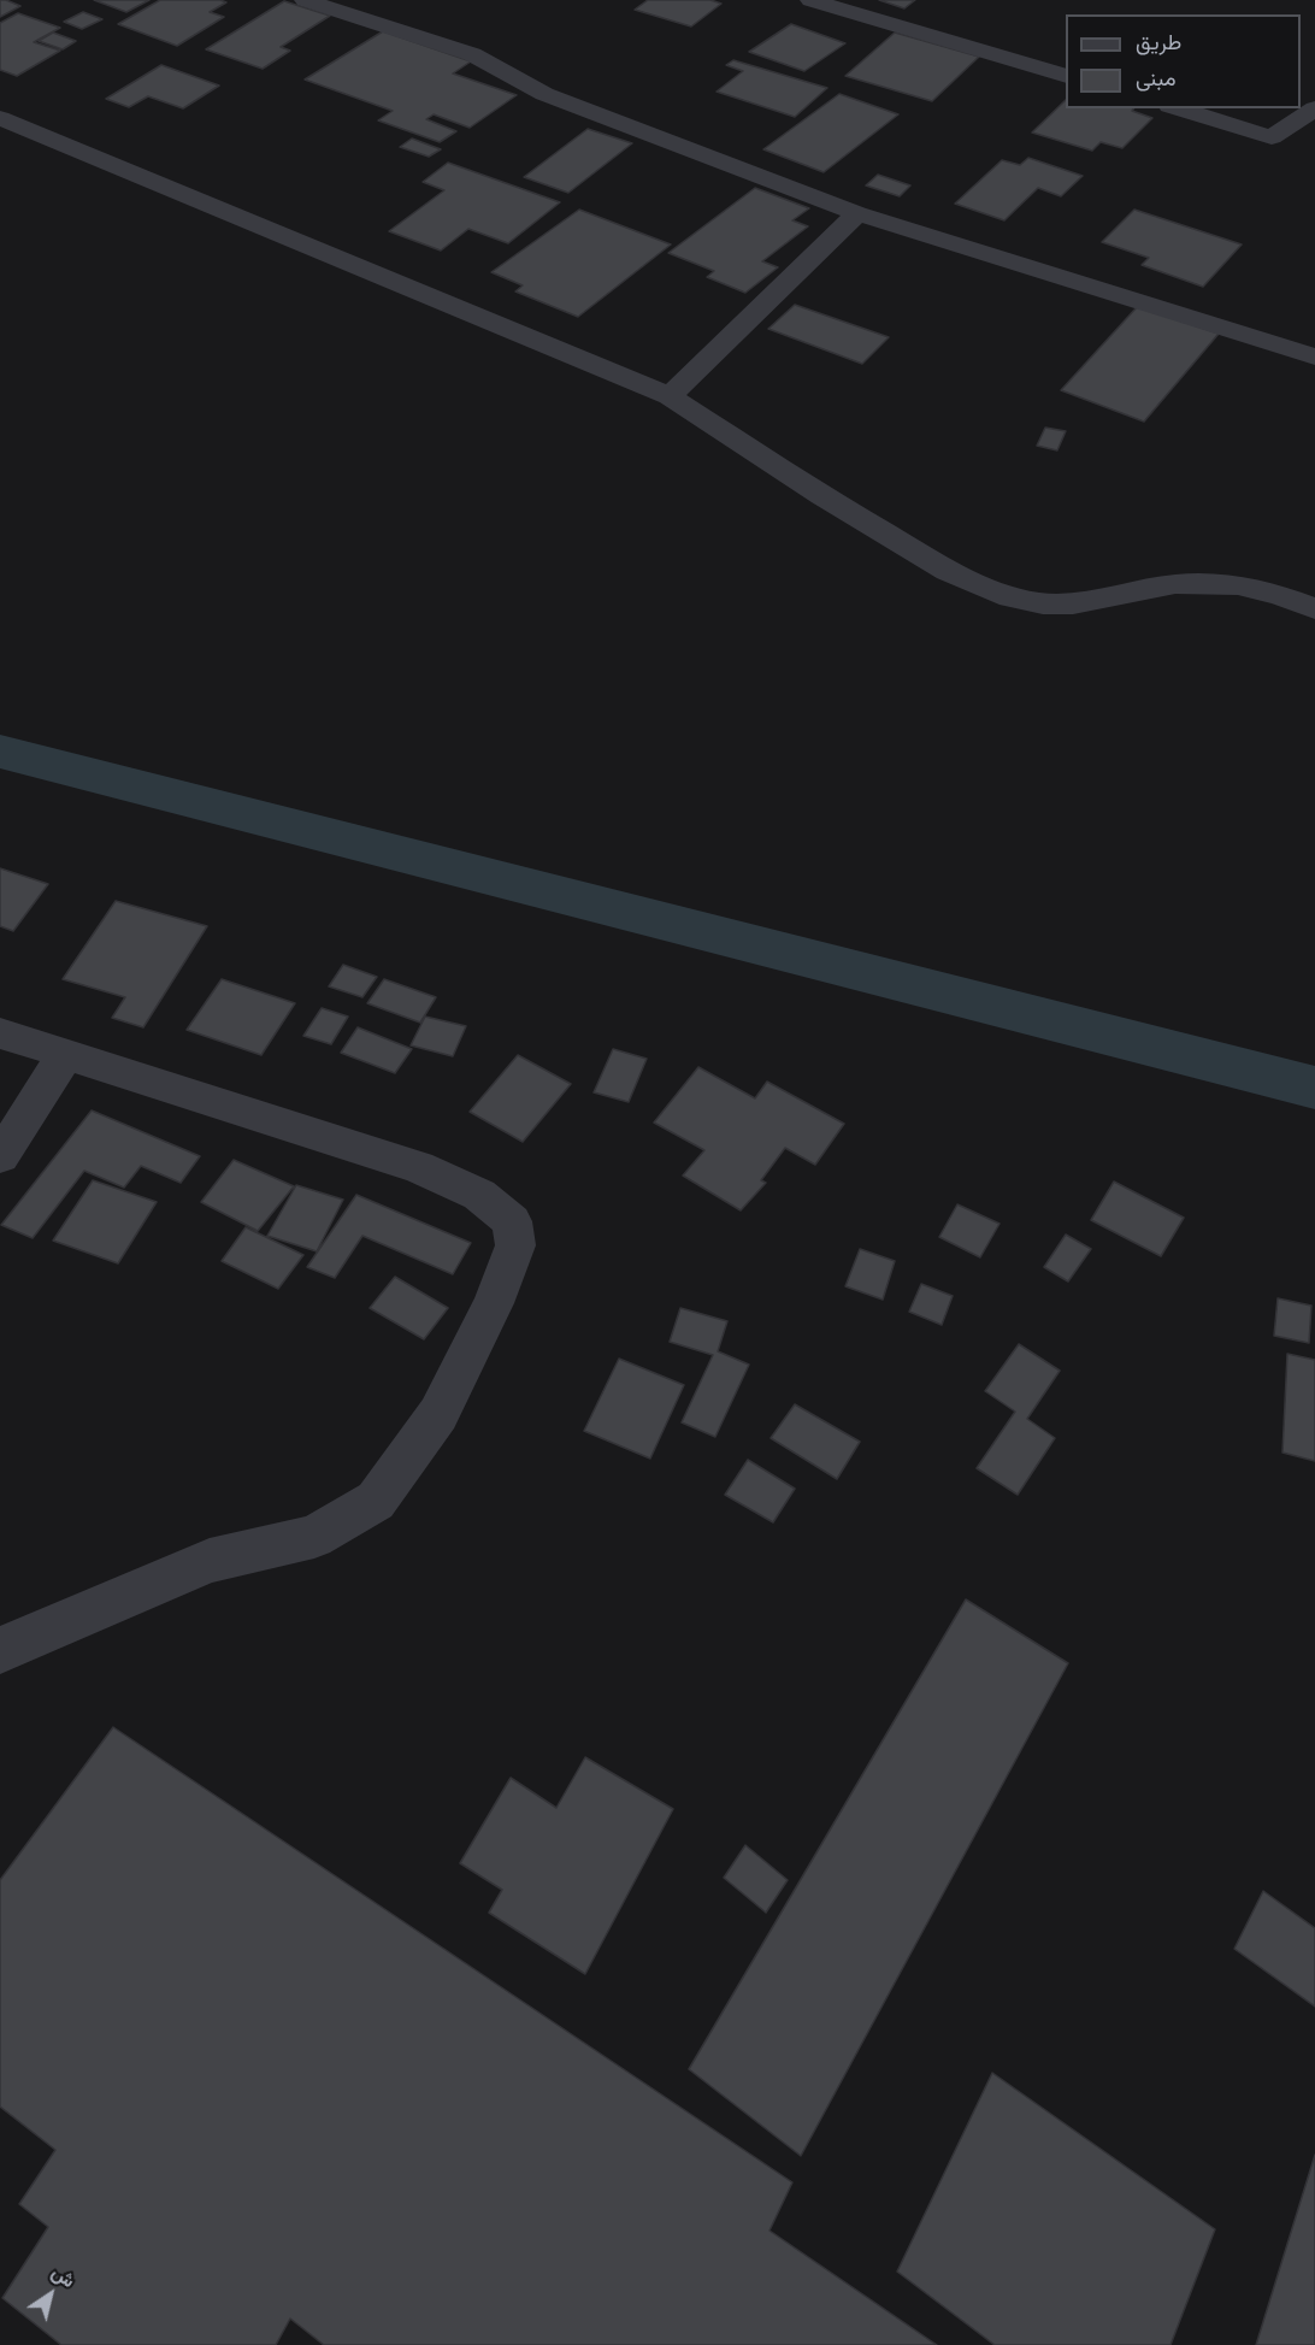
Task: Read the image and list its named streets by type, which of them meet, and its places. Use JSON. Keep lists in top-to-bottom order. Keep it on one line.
{"legend":["طريق","مبنى"],"north":"top right"}
